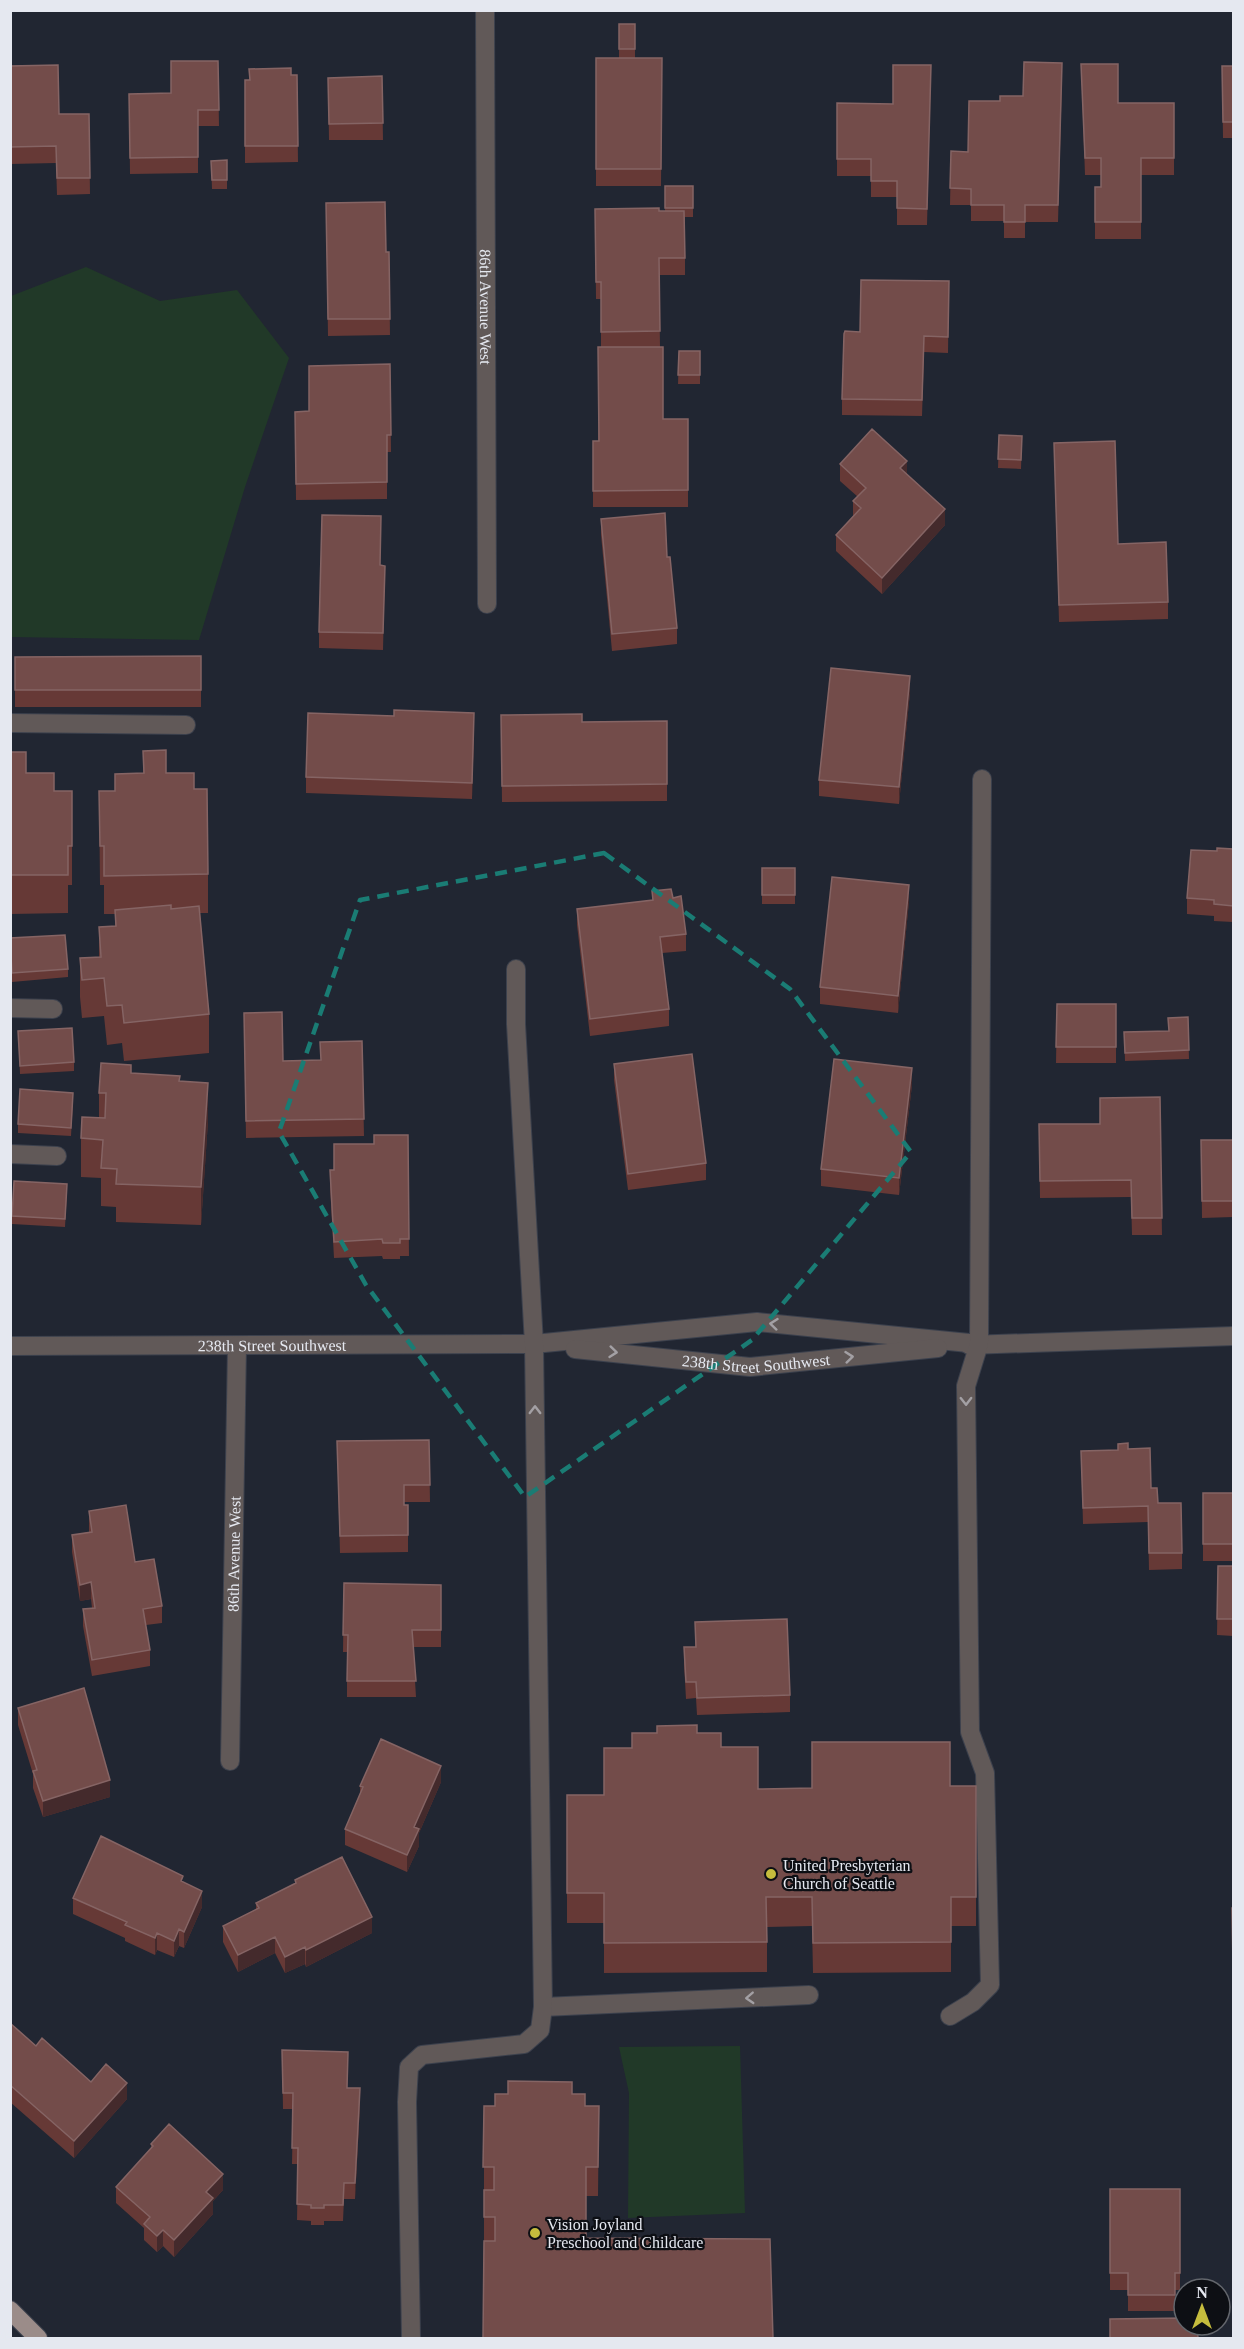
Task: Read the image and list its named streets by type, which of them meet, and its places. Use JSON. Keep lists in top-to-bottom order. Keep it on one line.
{"streets":{"street":["86th Avenue West","238th Street Southwest"]},"crossings":[["86th Avenue West","238th Street Southwest"]],"places":["United Presbyterian Church of Seattle","Vision Joyland Preschool and Childcare"],"north":"top"}
